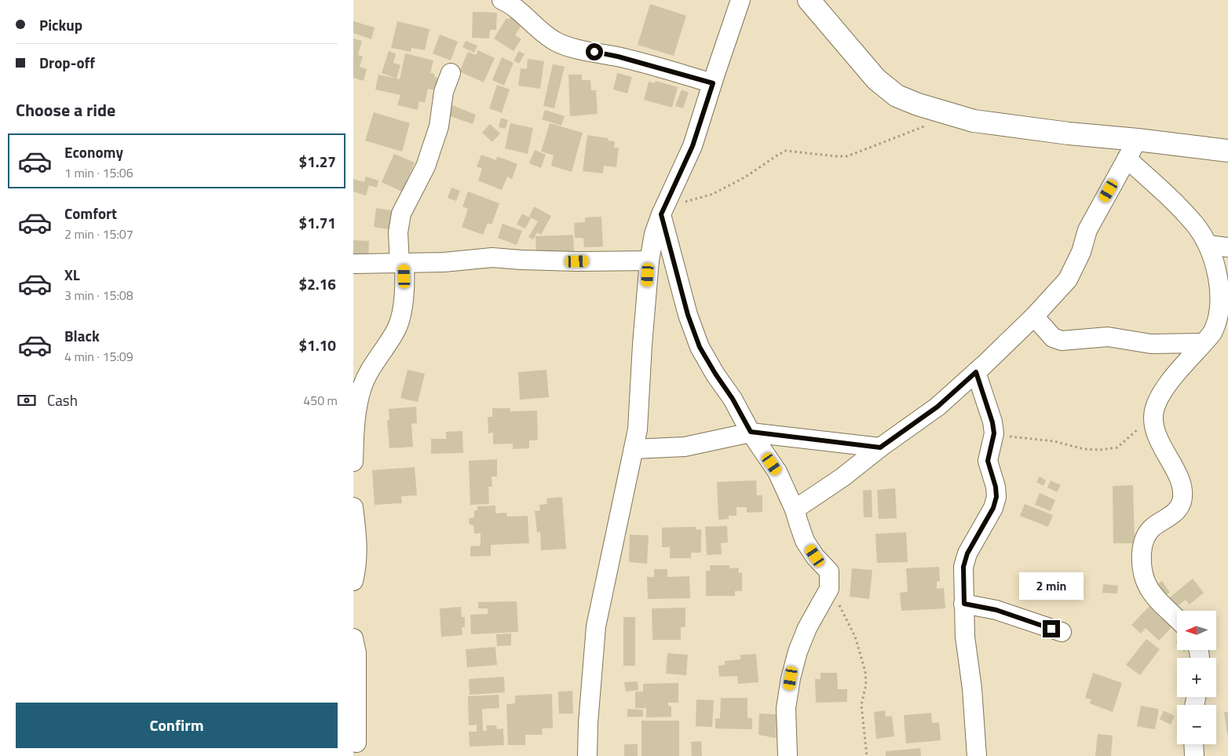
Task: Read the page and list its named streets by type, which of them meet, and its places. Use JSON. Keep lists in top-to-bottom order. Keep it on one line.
{"north":"left","page":{"banner":["Pickup","Drop-off"],"heading":"Choose a ride","list":[{"name":"Economy","note":"1 min · 15:06","value":"$1.27"},{"name":"Comfort","note":"2 min · 15:07","value":"$1.71"},{"name":"XL","note":"3 min · 15:08","value":"$2.16"},{"name":"Black","note":"4 min · 15:09","value":"$1.10"}],"pay":["Cash","450 m"],"bubble":"2 min","map_buttons":["+","−"],"buttons":"Confirm"}}
